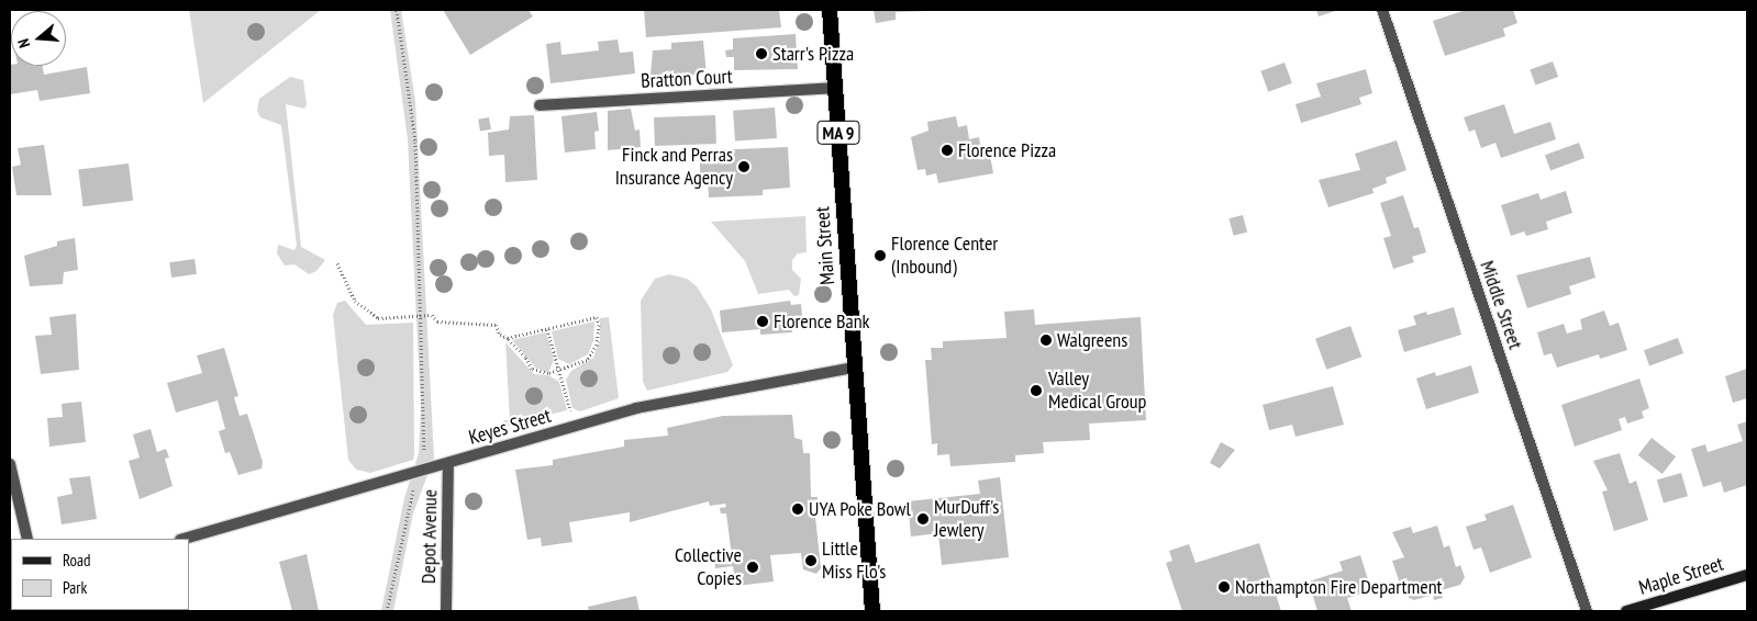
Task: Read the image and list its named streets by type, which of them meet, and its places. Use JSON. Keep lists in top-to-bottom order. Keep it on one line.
{"streets":{"highway":["MA 9","Main Street"],"main road":["Maple Street"],"street":["Bratton Court","Middle Street","Keyes Street","Depot Avenue"]},"crossings":[["Bratton Court","Main Street"],["Main Street","Keyes Street"],["Keyes Street","Depot Avenue"]],"places":["Starr's Pizza","Florence Pizza","Finck and Perras Insurance Agency","Florence Center (Inbound)","Florence Bank","Walgreens","Valley Medical Group","UYA Poke Bowl","MurDuff's Jewlery","Little Miss Flo's","Collective Copies","Northampton Fire Department"],"legend":["Road","Park"],"north":"left"}
